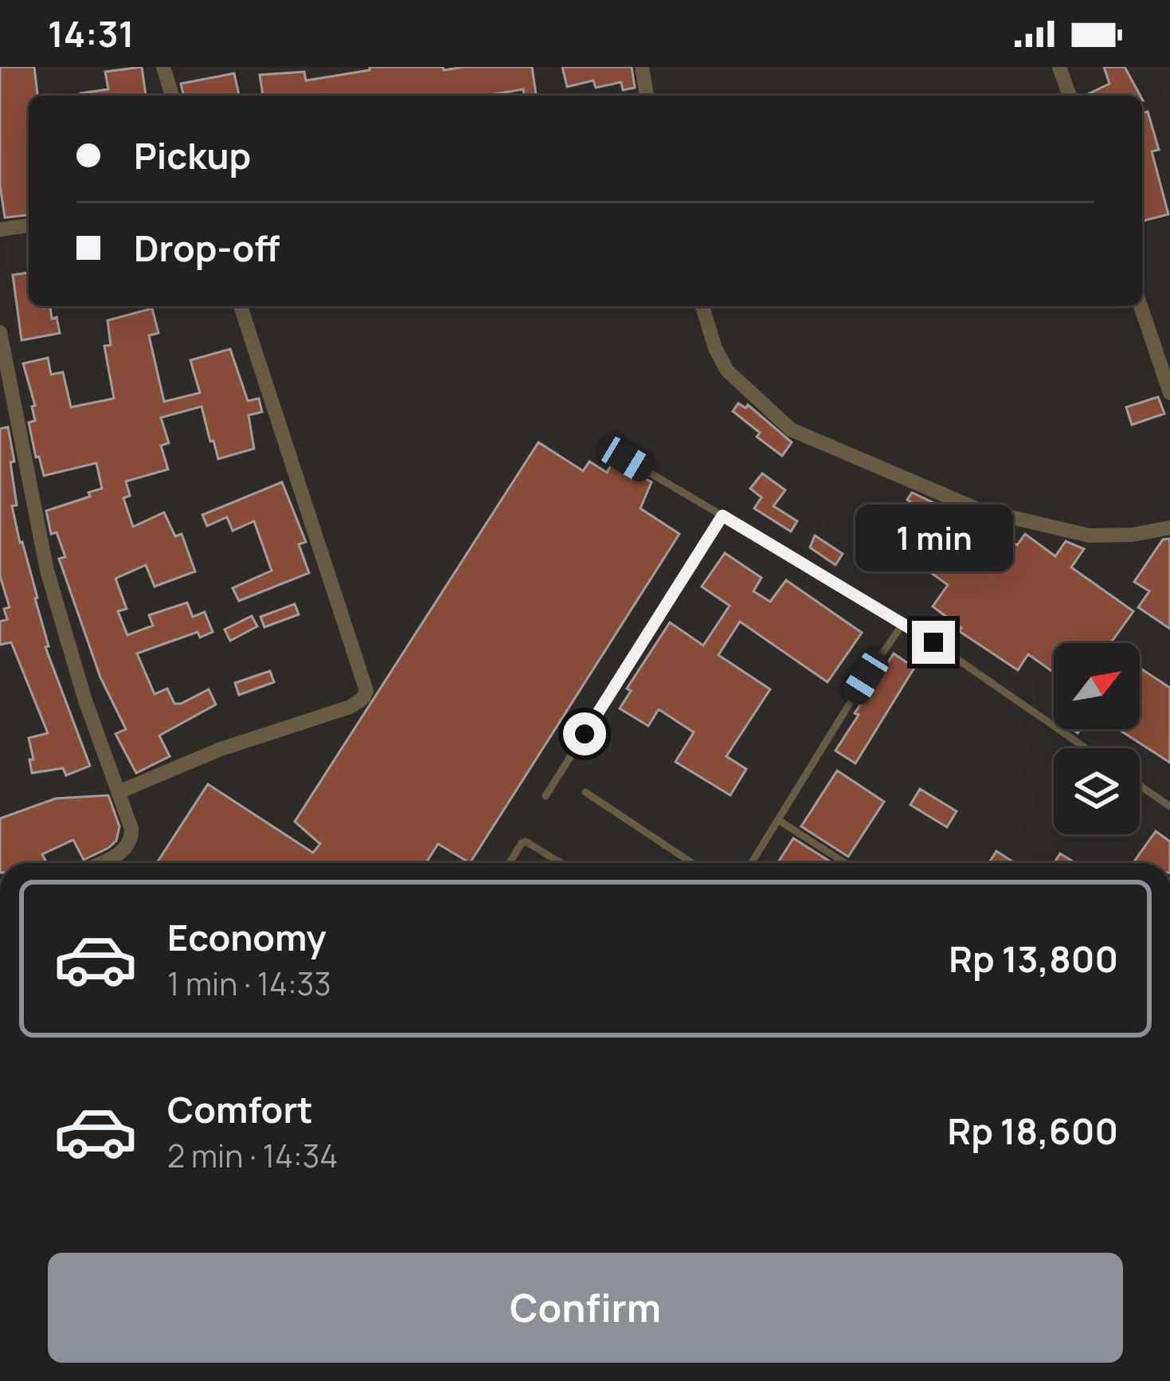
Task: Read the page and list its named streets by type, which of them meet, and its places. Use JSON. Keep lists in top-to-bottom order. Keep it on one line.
{"north":"top right","page":{"status":"14:31","banner":["Pickup","Drop-off"],"bubble":"1 min","list":[{"name":"Economy","note":"1 min · 14:33","value":"Rp 13,800"},{"name":"Comfort","note":"2 min · 14:34","value":"Rp 18,600"}],"buttons":"Confirm"}}
